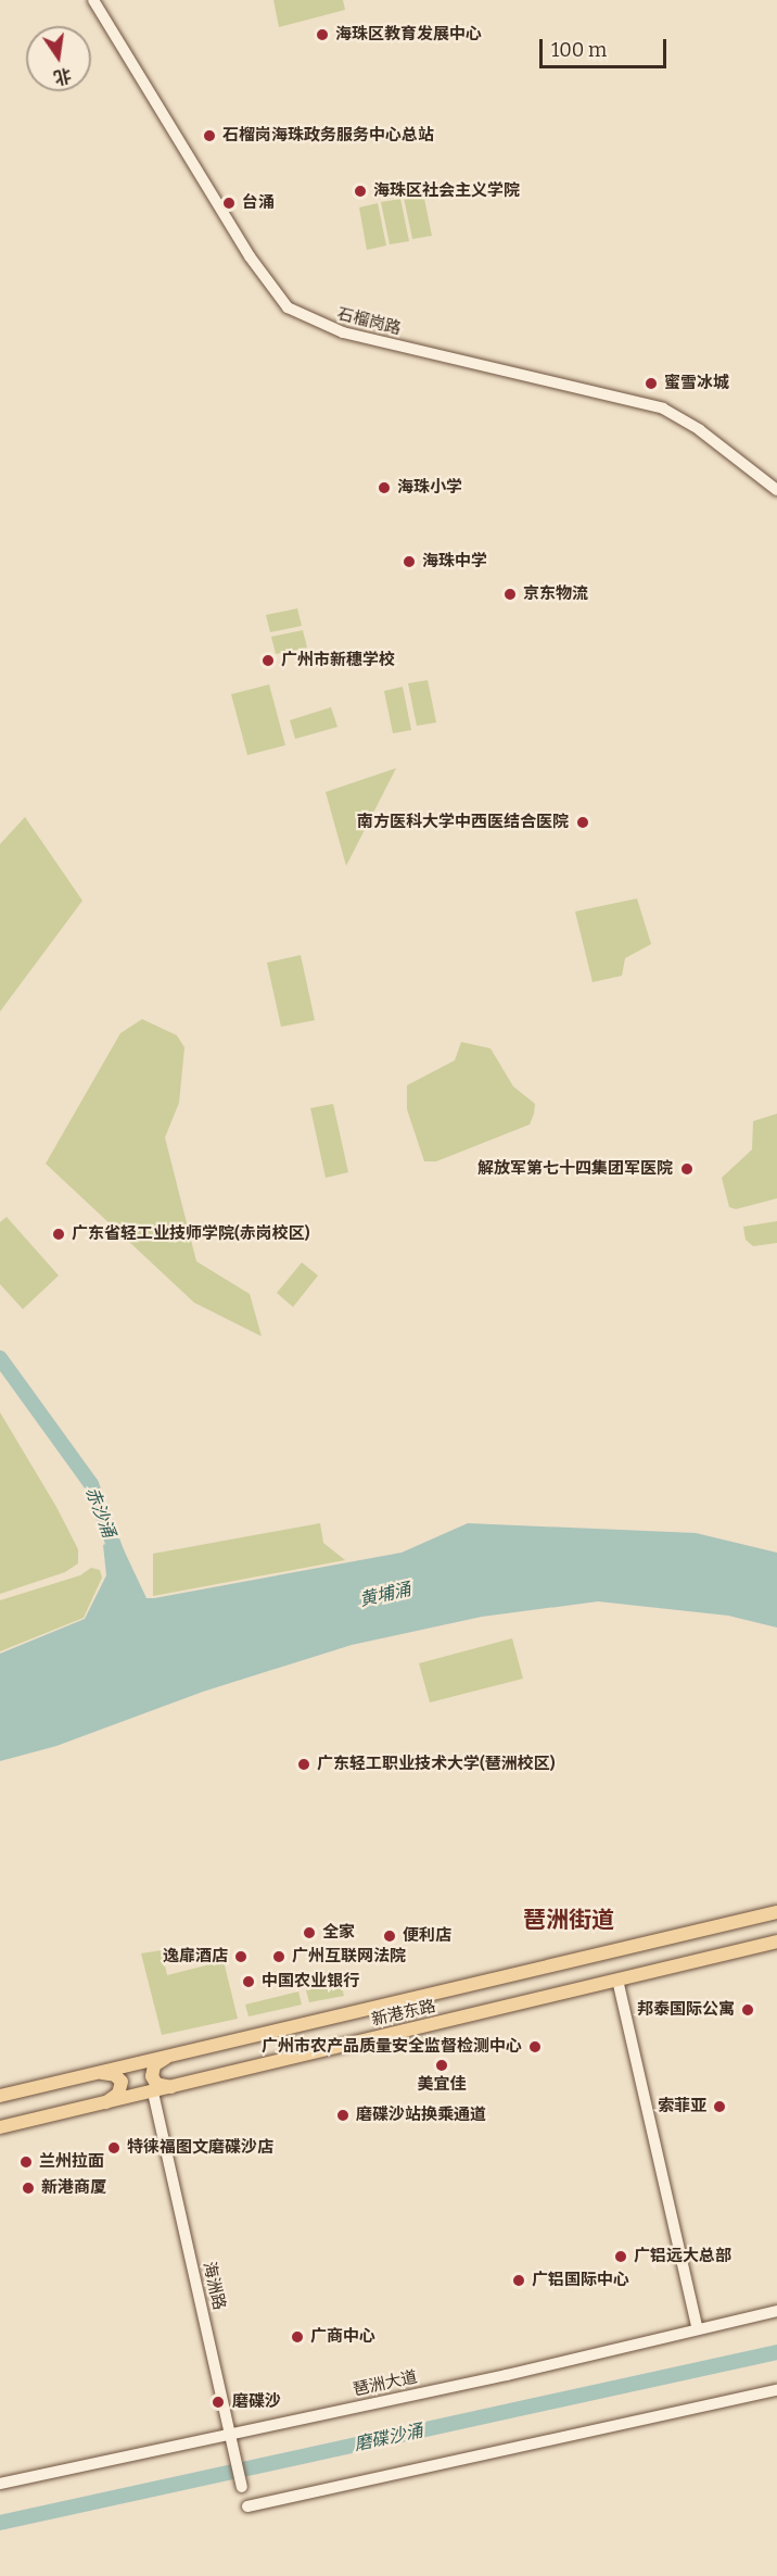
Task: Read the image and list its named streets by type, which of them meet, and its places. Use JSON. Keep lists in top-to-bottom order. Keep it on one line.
{"streets":{"main road":["新港东路"],"street":["石榴岗路","海洲路","琶洲大道"]},"crossings":[["新港东路","海洲路"],["海洲路","琶洲大道"]],"districts":["琶洲街道"],"water":["赤沙涌","黄埔涌","磨碟沙涌"],"places":["海珠区教育发展中心","石榴岗海珠政务服务中心总站","海珠区社会主义学院","台涌","蜜雪冰城","海珠小学","海珠中学","京东物流","广州市新穗学校","南方医科大学中西医结合医院","解放军第七十四集团军医院","广东省轻工业技师学院(赤岗校区)","广东轻工职业技术大学(琶洲校区)","全家","便利店","逸扉酒店","广州互联网法院","中国农业银行","邦泰国际公寓","广州市农产品质量安全监督检测中心","美宜佳","索菲亚","磨碟沙站换乘通道","特徕福图文磨碟沙店","兰州拉面","新港商厦","广铝远大总部","广铝国际中心","广商中心","磨碟沙"],"scale_bar":"100 m","north":"bottom"}
